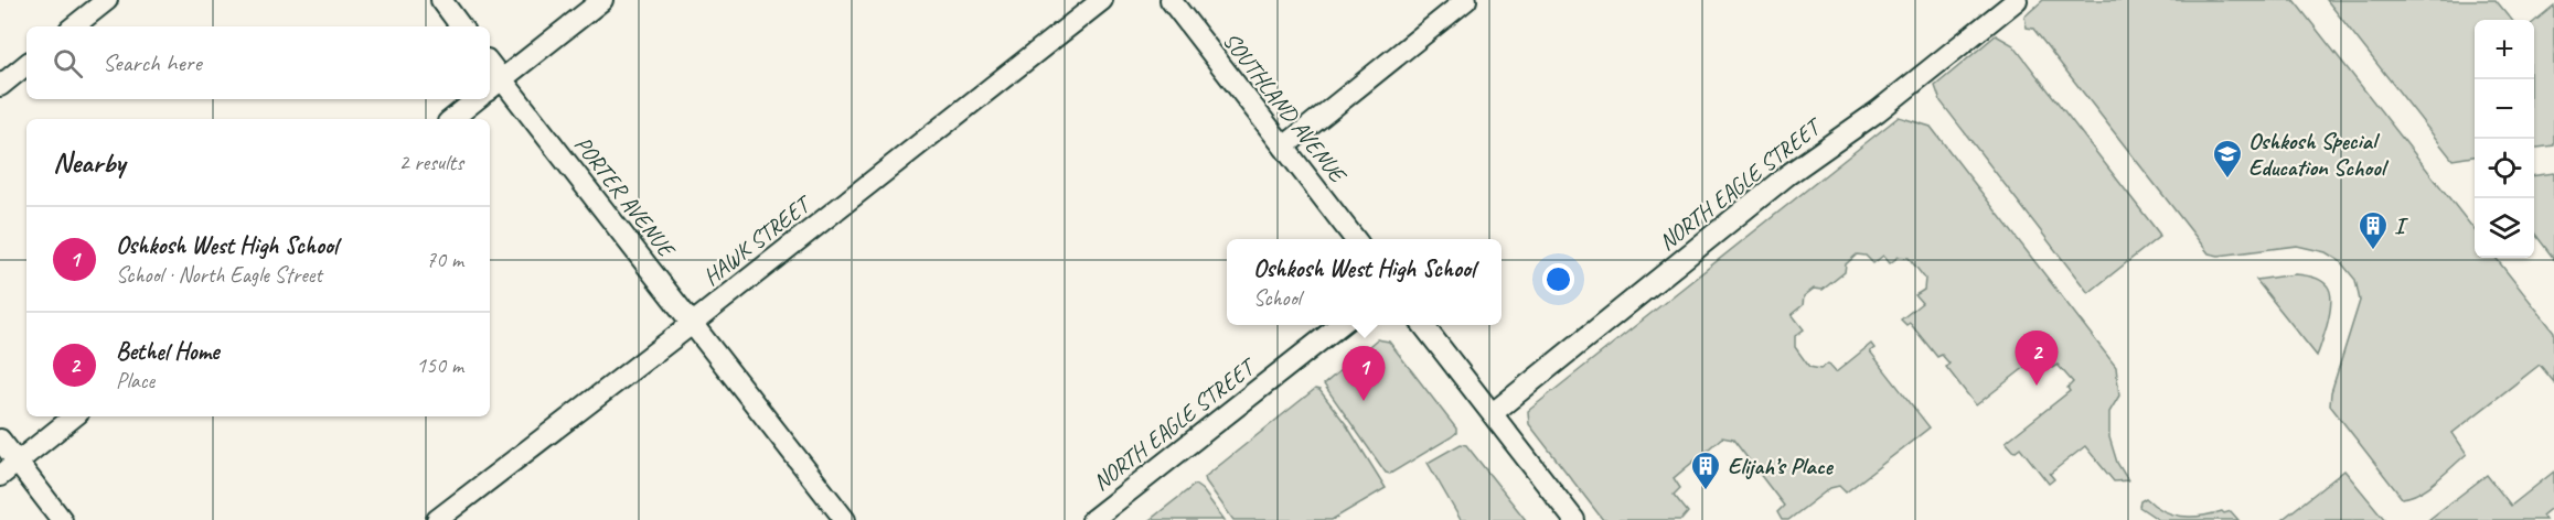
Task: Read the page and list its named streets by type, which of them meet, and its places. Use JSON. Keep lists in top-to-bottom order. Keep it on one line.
{"streets":{"street":["SOUTHLAND AVENUE","NORTH EAGLE STREET","PORTER AVENUE","HAWK STREET"]},"crossings":[["PORTER AVENUE","HAWK STREET"]],"places":{"school or university":["Oshkosh Special Education School"],"building":["I","Elijah’s Place"]},"page":{"map_buttons":["+","−"],"search":"Search here","heading":["Nearby","2 results"],"list":[{"mark":"1","name":"Oshkosh West High School","note":"School · North Eagle Street","value":"70 m"},{"mark":"2","name":"Bethel Home","note":"Place","value":"150 m"}],"popup":["Oshkosh West High School","School"],"pins":["2","1"]}}
